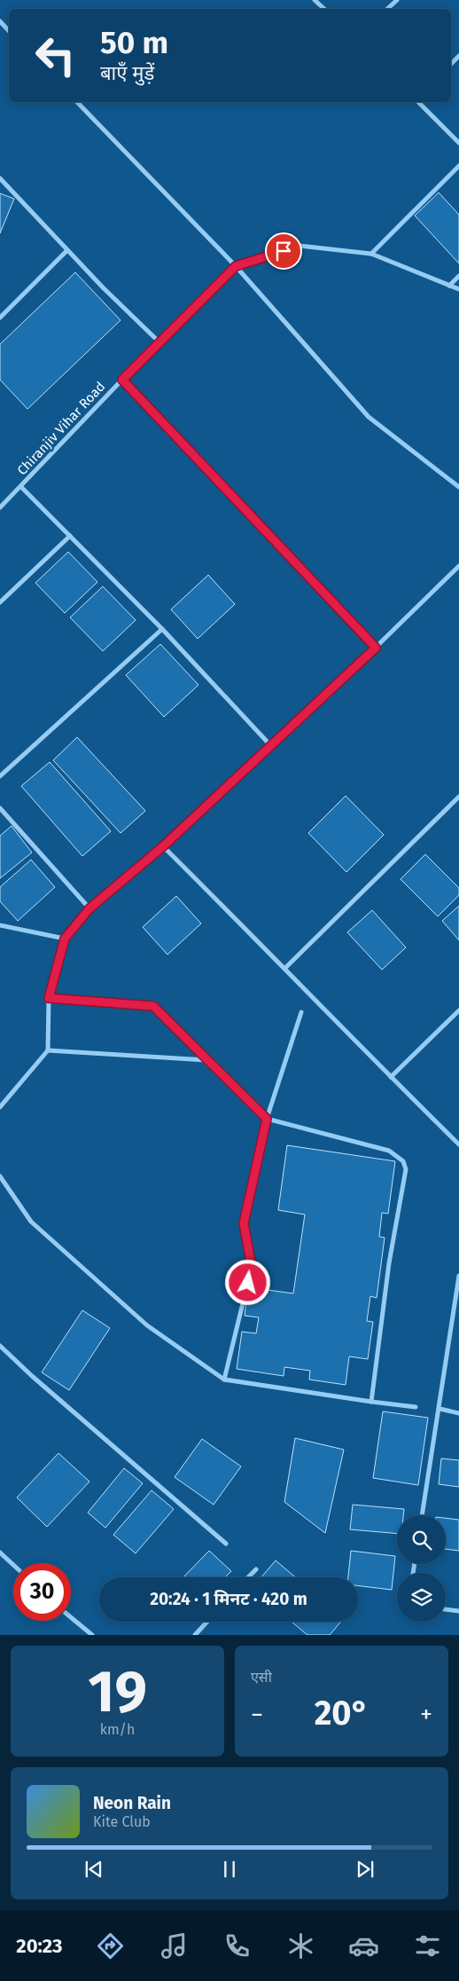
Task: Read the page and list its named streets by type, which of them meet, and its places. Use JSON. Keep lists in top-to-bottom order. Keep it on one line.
{"streets":{"street":["Chiranjiv Vihar Road"]},"page":{"turn":["50 m","बाएँ मुड़ें"],"limit":"30","trip":"20:24 · 1 मिनट · 420 m","tile":[["19","km/h"],"एसी"],"heat":["−","20°","+"],"song":["Neon Rain","Kite Club"],"tabs":"20:23"}}
